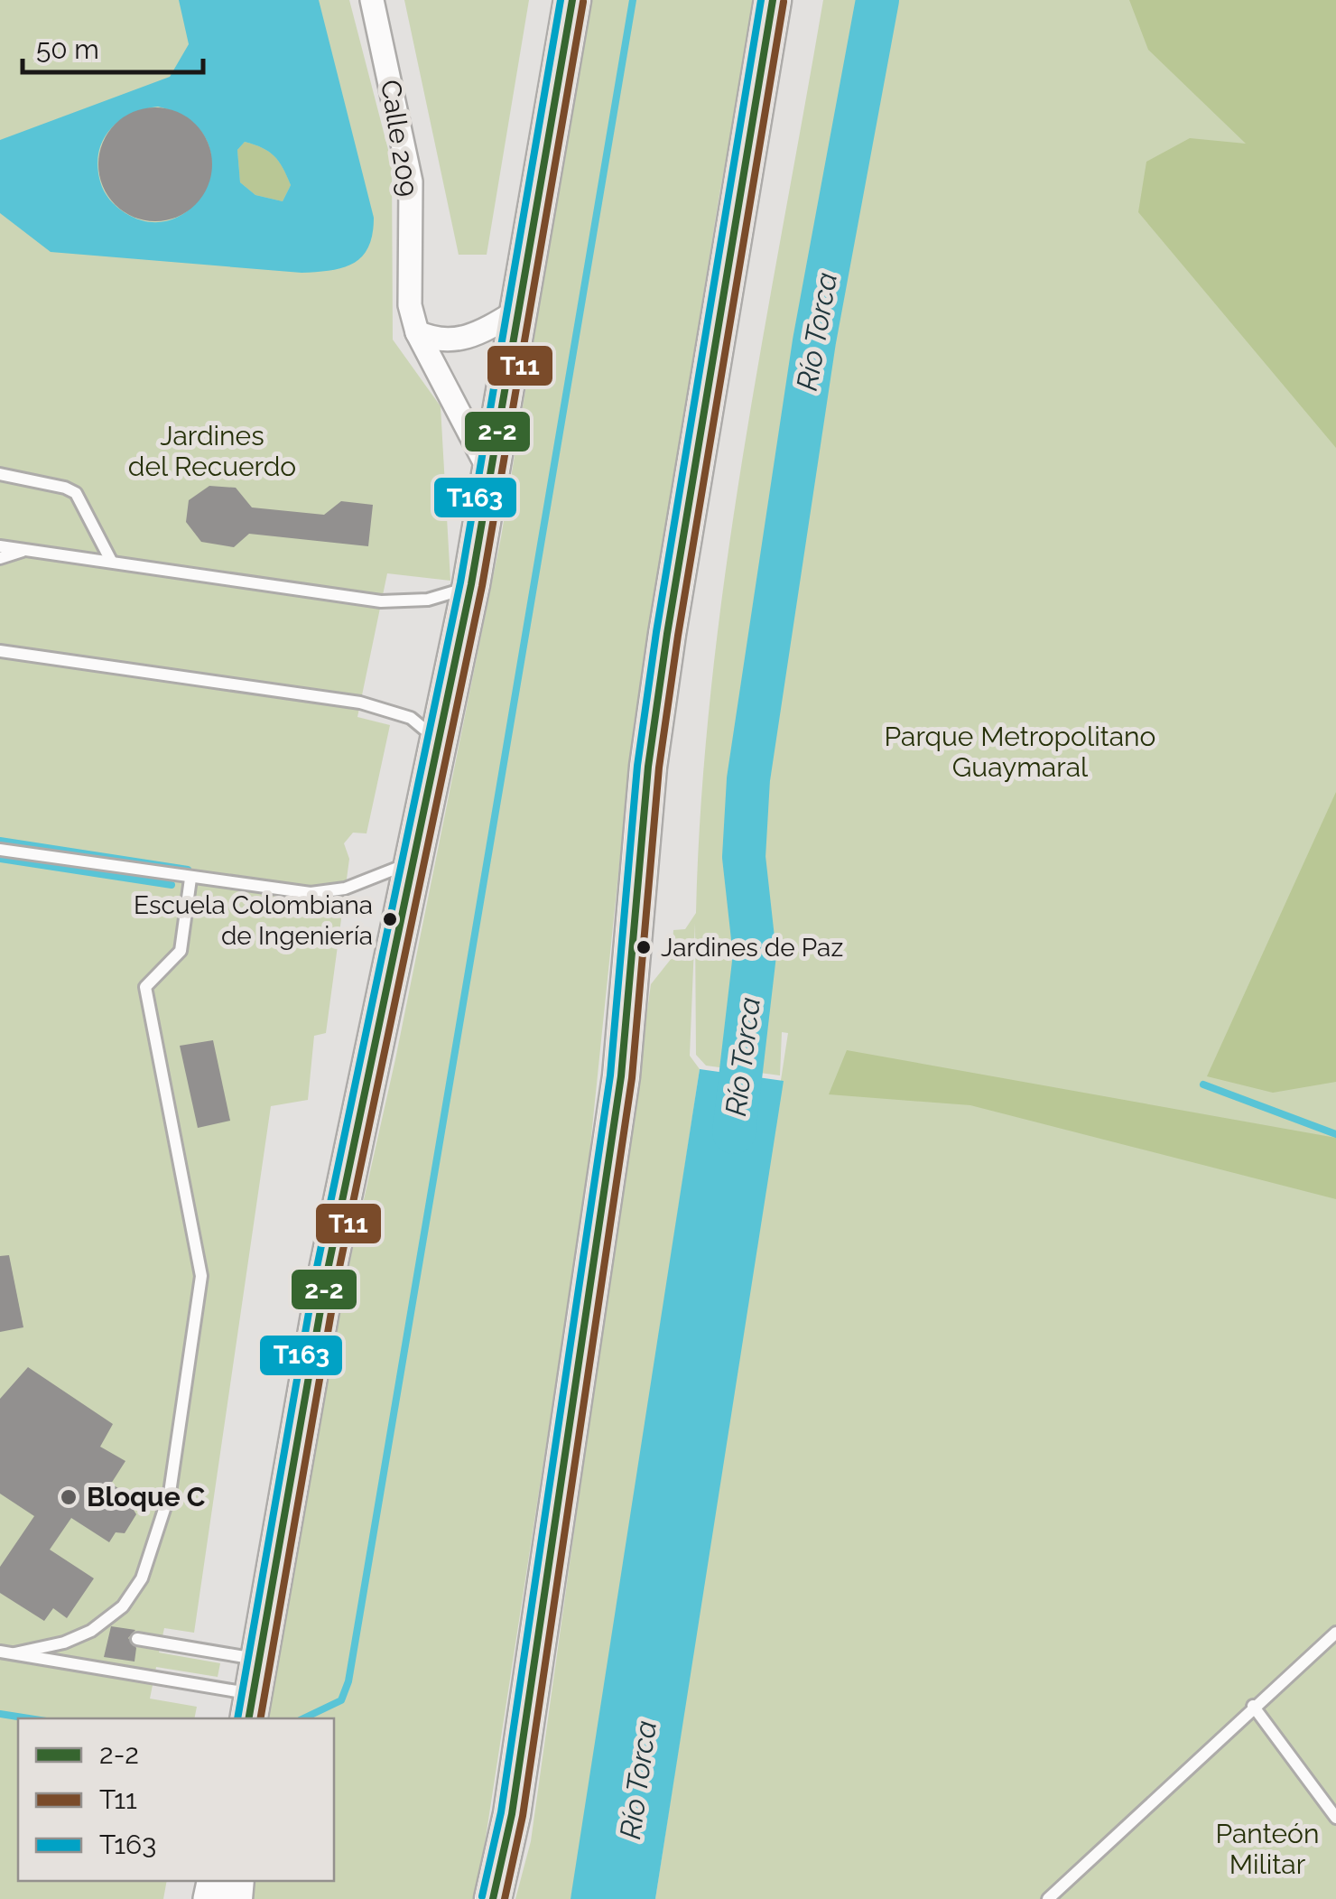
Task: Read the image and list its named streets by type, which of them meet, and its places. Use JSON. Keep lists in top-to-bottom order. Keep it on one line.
{"streets":{"street":["Calle 209"]},"water":["Río Torca"],"parks":["Jardines del Recuerdo","Parque Metropolitano Guaymaral","Panteón Militar"],"places":["Escuela Colombiana de Ingeniería","Jardines de Paz","Bloque C"],"lines":["transit line 2-2","transit line T163","transit line T11"],"legend":["2-2","T11","T163"],"scale_bar":"50 m"}
